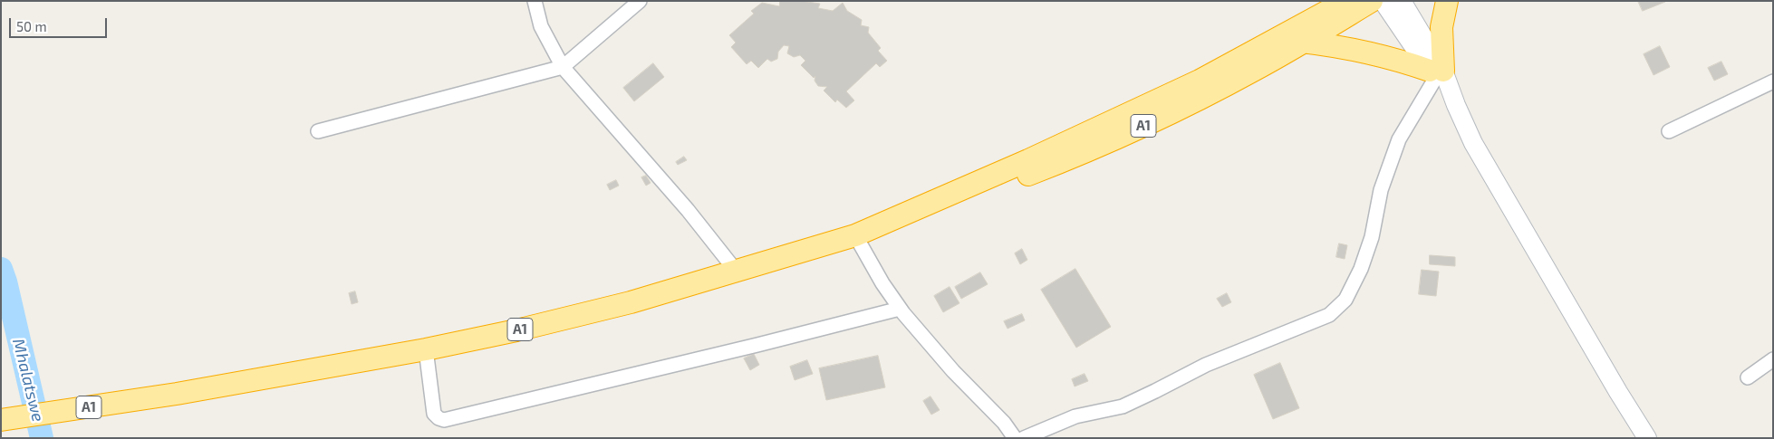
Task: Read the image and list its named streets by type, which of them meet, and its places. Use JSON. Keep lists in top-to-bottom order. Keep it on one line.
{"streets":{"highway":["A1"]},"water":["Mhalatswe"],"scale_bar":"50 m"}
